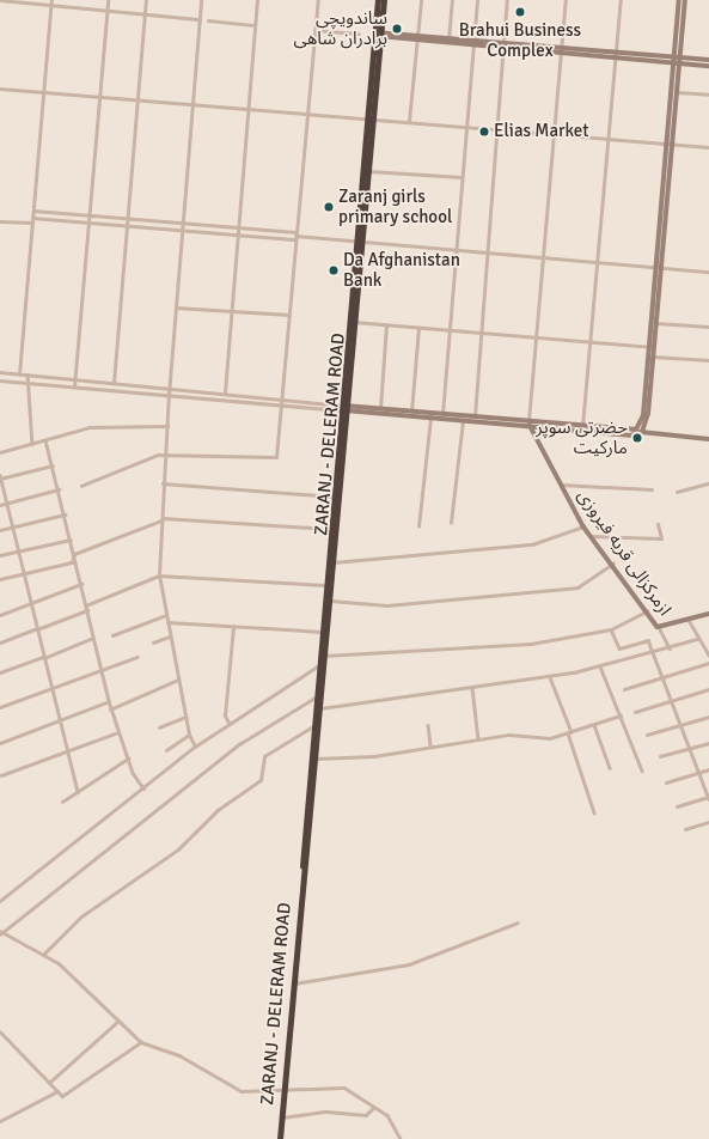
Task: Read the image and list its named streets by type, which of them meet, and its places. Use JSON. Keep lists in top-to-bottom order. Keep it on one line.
{"streets":{"highway":["ZARANJ - DELERAM ROAD"],"main road":["ازمرکزالی قریه فیروزی"]},"places":["Brahui Business Complex","ساندویچی برادران شاهی","Elias Market","Zaranj girls primary school","Da Afghanistan Bank","حضرتی سوپر مارکیت"]}
